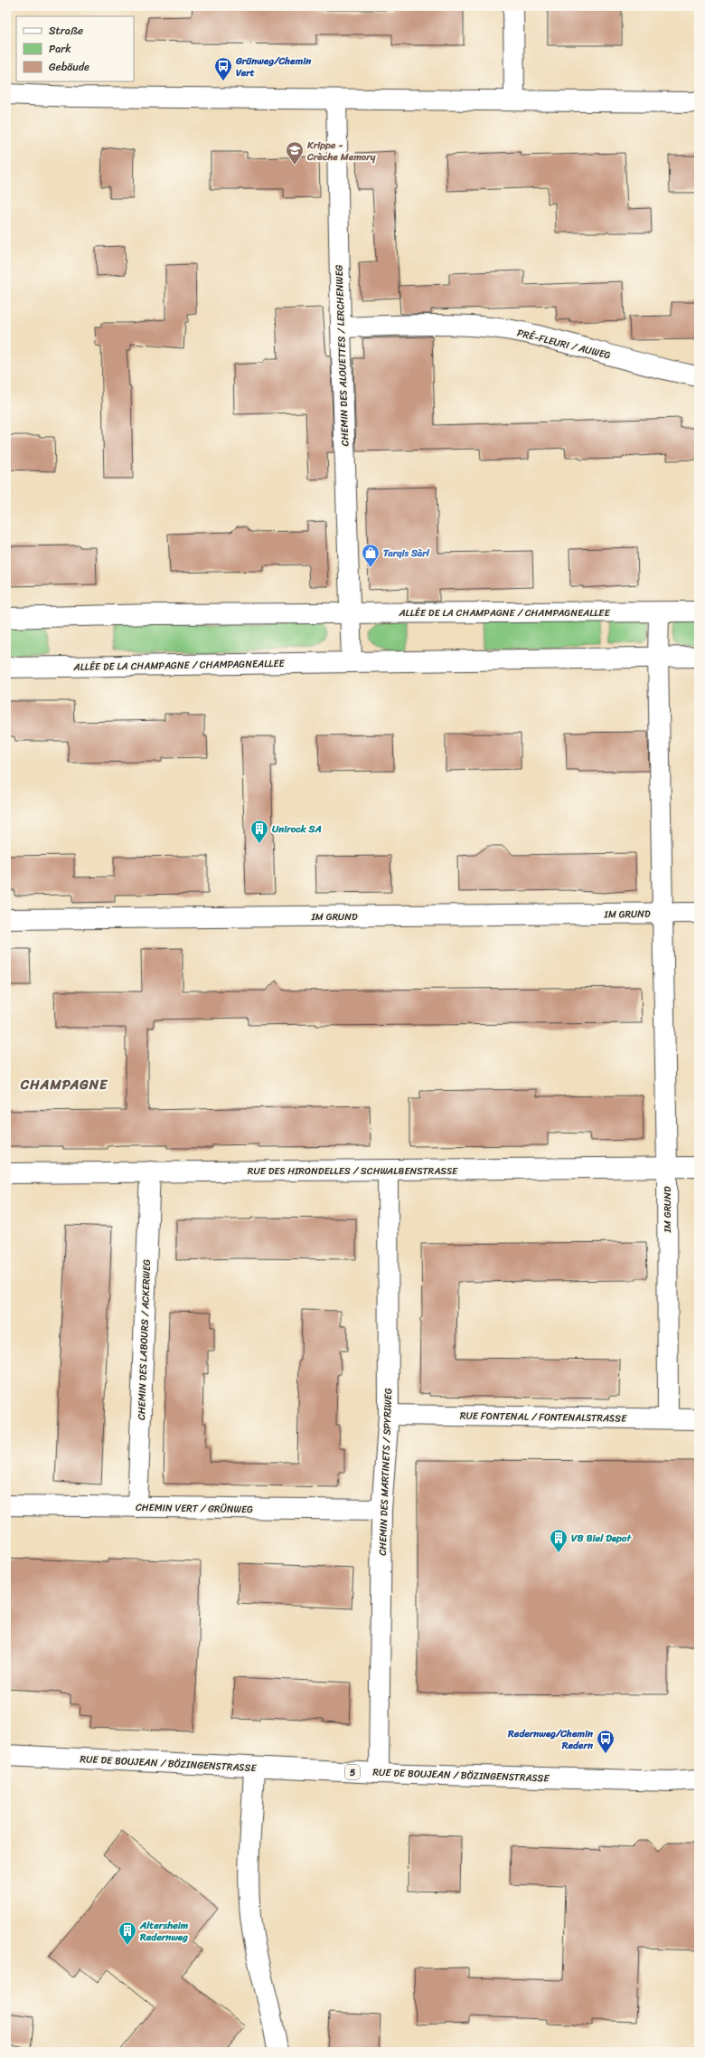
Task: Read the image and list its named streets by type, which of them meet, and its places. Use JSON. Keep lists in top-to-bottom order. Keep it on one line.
{"streets":{"street":["PRÉ-FLEURI / AUWEG","CHEMIN DES ALOUETTES / LERCHENWEG","ALLÉE DE LA CHAMPAGNE / CHAMPAGNEALLEE","IM GRUND","RUE DES HIRONDELLES / SCHWALBENSTRASSE","CHEMIN DES LABOURS / ACKERWEG","RUE FONTENAL / FONTENALSTRASSE","CHEMIN DES MARTINETS / SPYRIWEG","CHEMIN VERT / GRÜNWEG","RUE DE BOUJEAN / BÖZINGENSTRASSE","5"]},"crossings":[["PRÉ-FLEURI / AUWEG","CHEMIN DES ALOUETTES / LERCHENWEG"],["CHEMIN DES ALOUETTES / LERCHENWEG","ALLÉE DE LA CHAMPAGNE / CHAMPAGNEALLEE"],["ALLÉE DE LA CHAMPAGNE / CHAMPAGNEALLEE","IM GRUND"],["IM GRUND","RUE DES HIRONDELLES / SCHWALBENSTRASSE"],["IM GRUND","RUE FONTENAL / FONTENALSTRASSE"],["RUE DES HIRONDELLES / SCHWALBENSTRASSE","CHEMIN DES LABOURS / ACKERWEG"],["RUE DES HIRONDELLES / SCHWALBENSTRASSE","CHEMIN DES MARTINETS / SPYRIWEG"],["CHEMIN DES LABOURS / ACKERWEG","CHEMIN VERT / GRÜNWEG"],["RUE FONTENAL / FONTENALSTRASSE","CHEMIN DES MARTINETS / SPYRIWEG"],["CHEMIN DES MARTINETS / SPYRIWEG","CHEMIN VERT / GRÜNWEG"],["CHEMIN DES MARTINETS / SPYRIWEG","RUE DE BOUJEAN / BÖZINGENSTRASSE"]],"districts":["CHAMPAGNE"],"places":{"bus stop":["Grünweg/Chemin Vert","Redernweg/Chemin Redern"],"school or university":["Krippe - Crèche Memory"],"shop":["Tarqis Sàrl"],"building":["Unirock SA","VB Biel Depot","Altersheim Redernweg"]},"legend":["Straße","Park","Gebäude"]}
